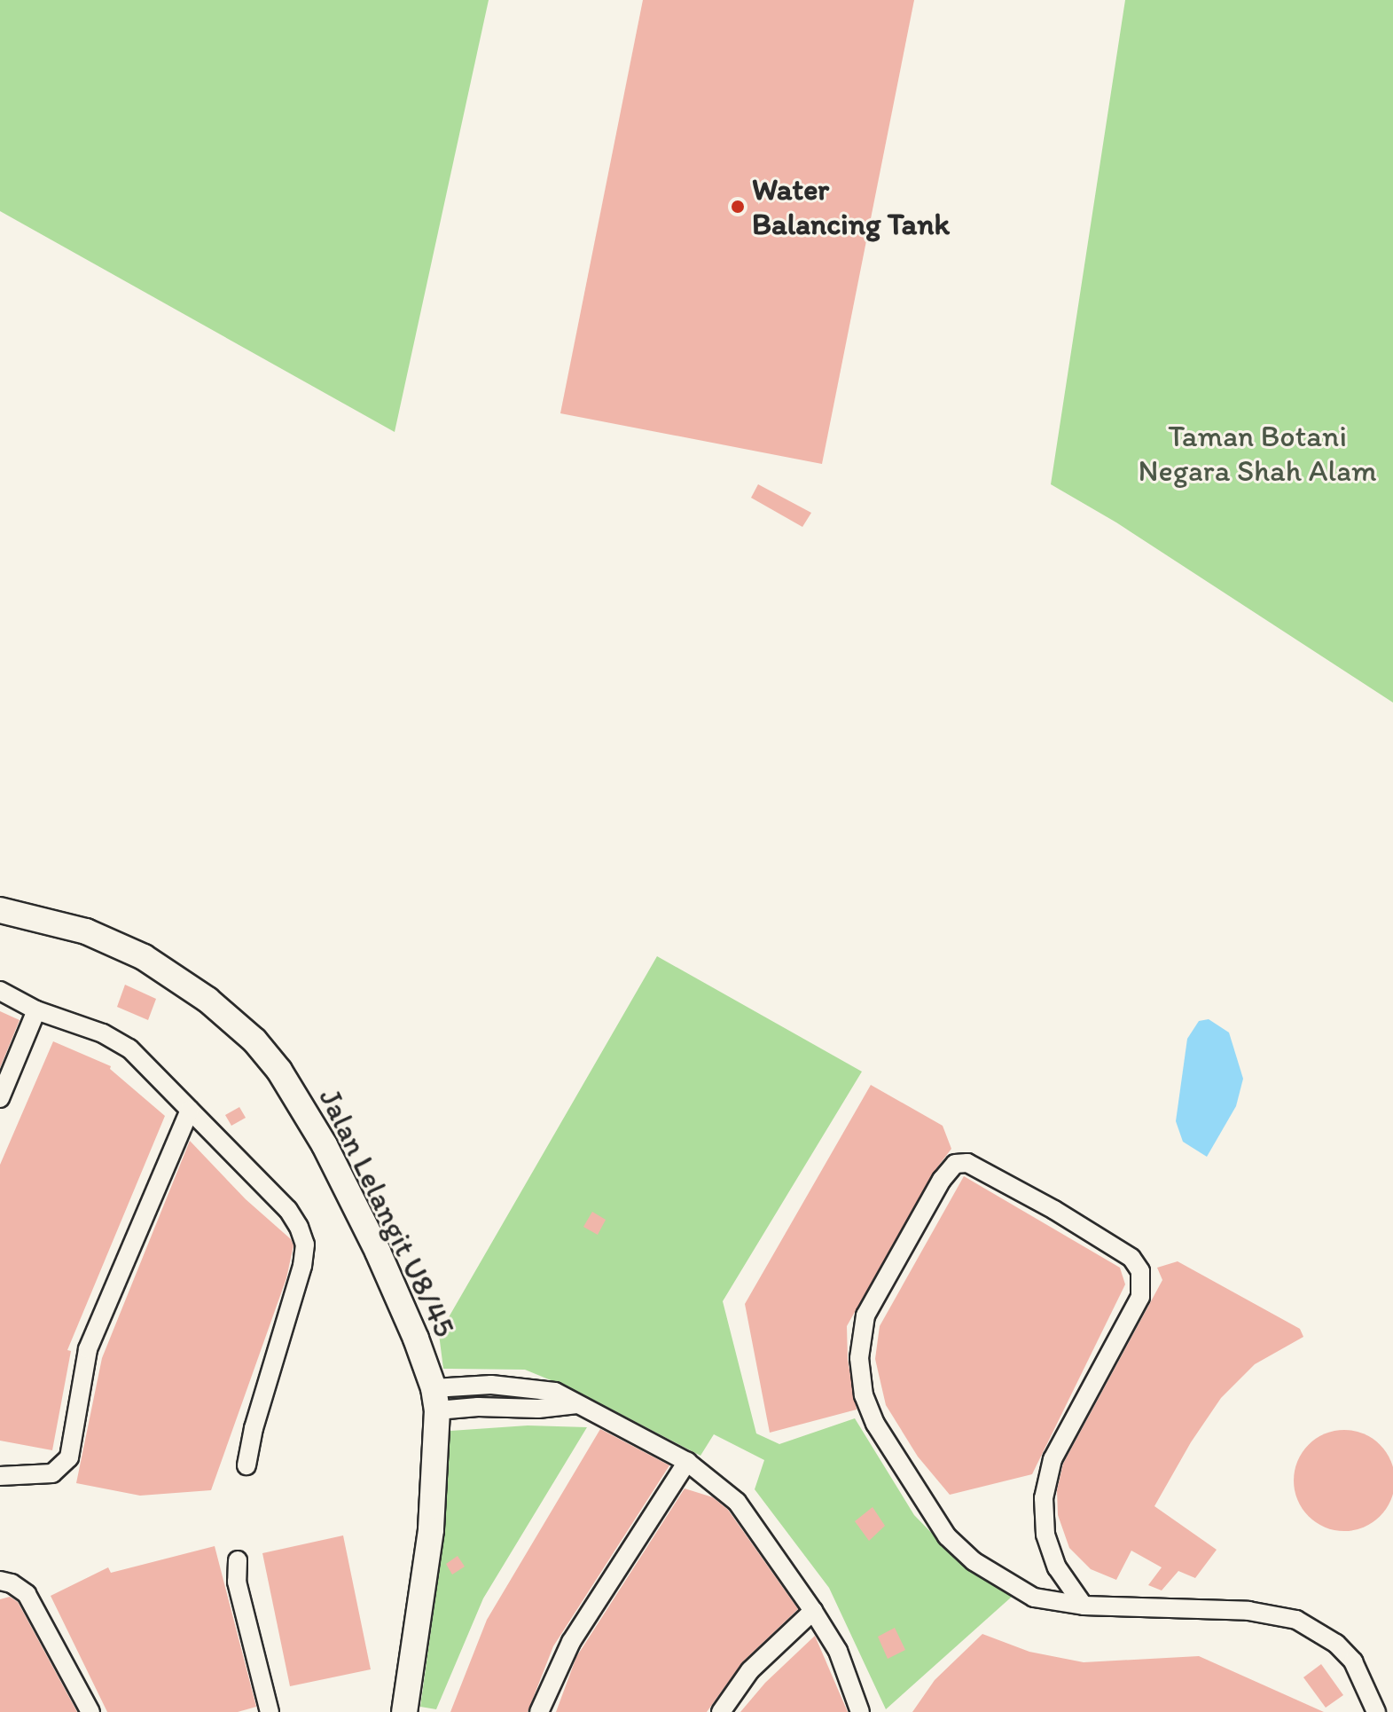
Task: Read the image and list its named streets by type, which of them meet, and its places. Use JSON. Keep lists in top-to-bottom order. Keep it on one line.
{"streets":{"street":["Jalan Lelangit U8/45"]},"parks":["Taman Botani Negara Shah Alam"],"places":["Water Balancing Tank"]}
